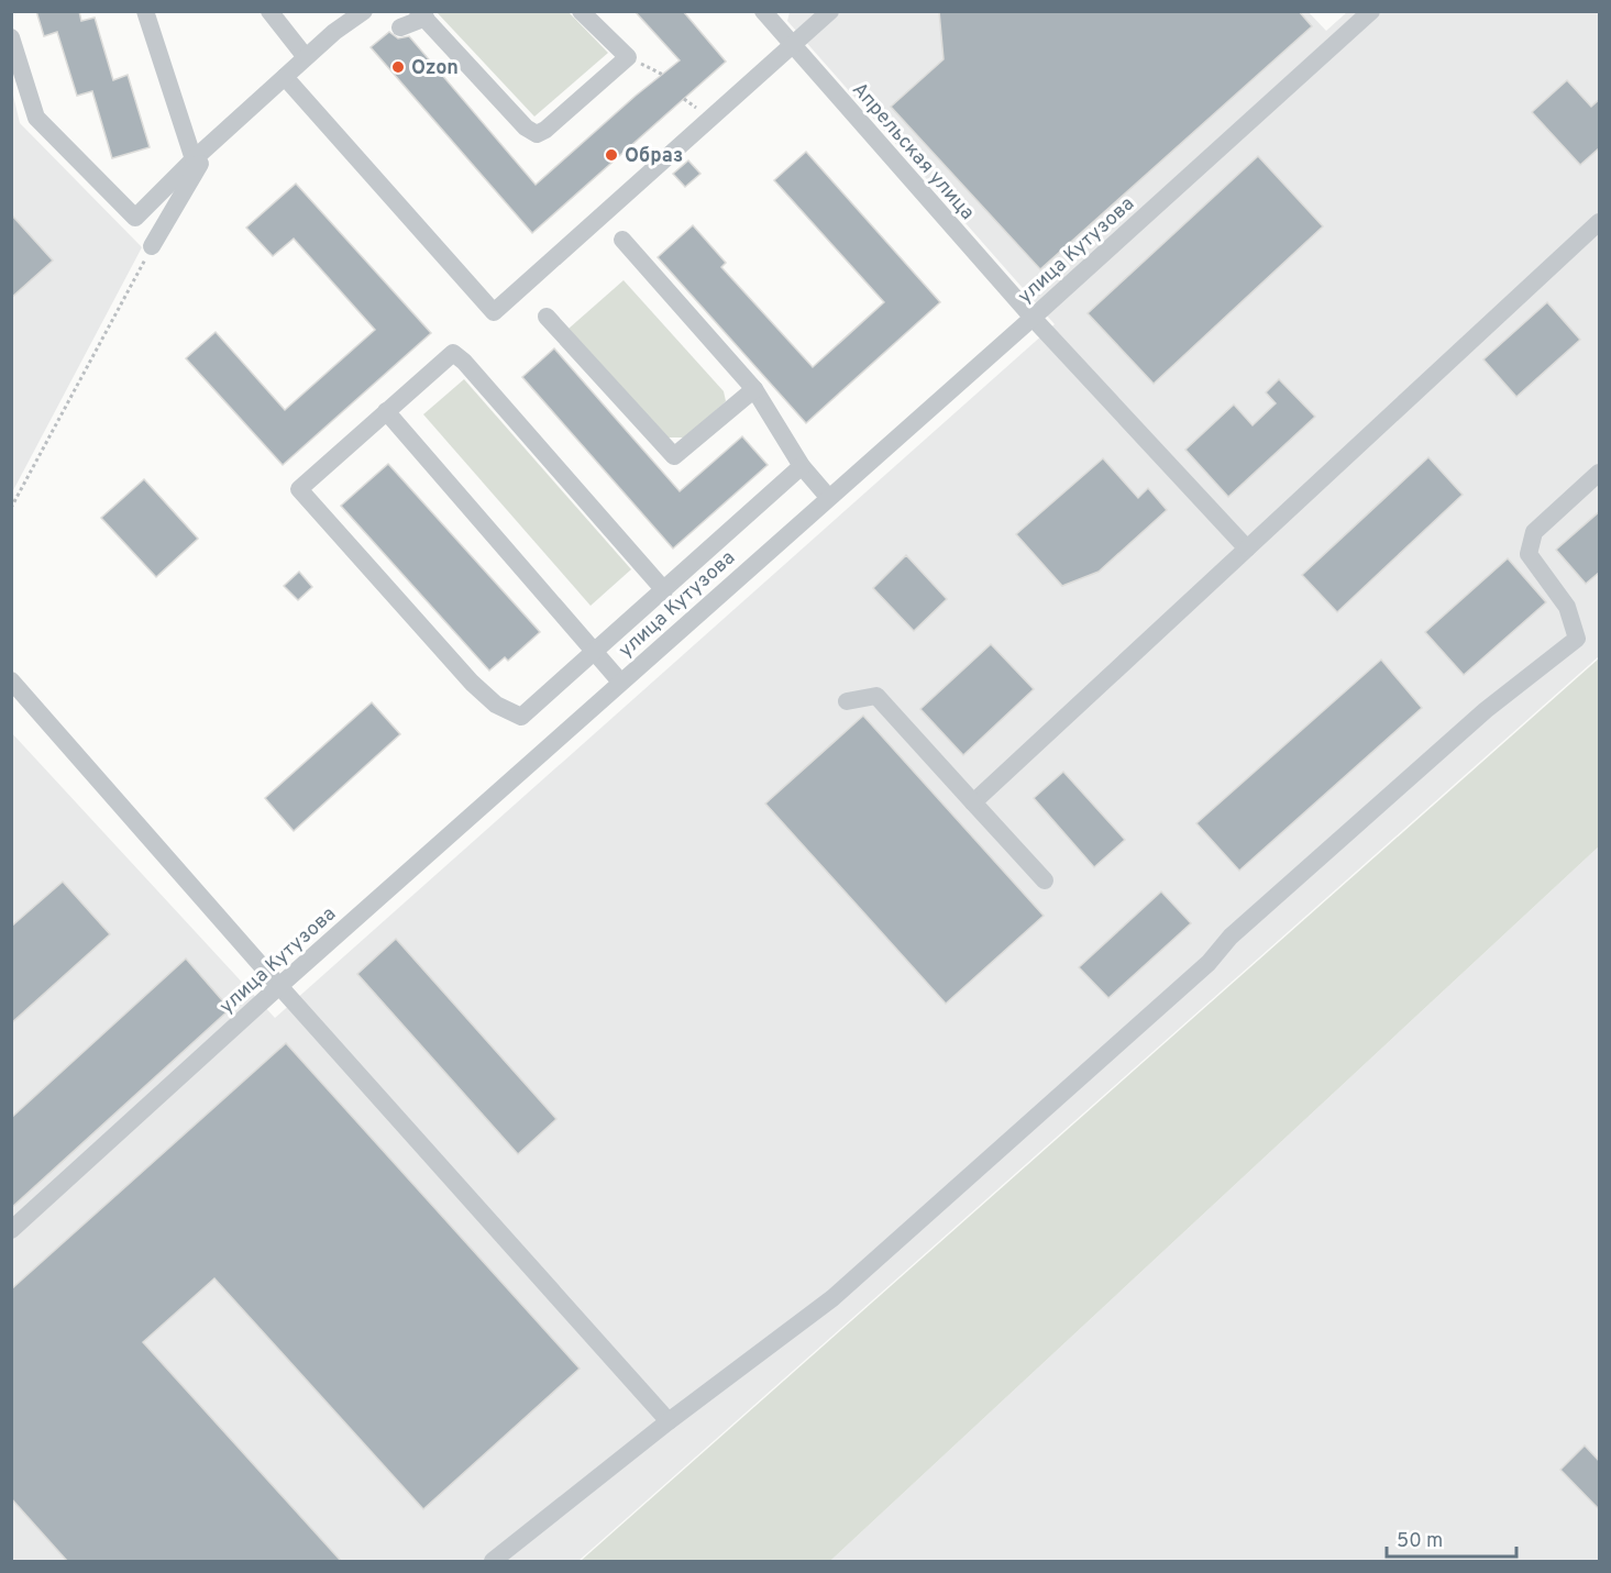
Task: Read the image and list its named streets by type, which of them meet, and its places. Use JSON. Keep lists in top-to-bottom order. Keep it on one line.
{"streets":{"street":["Апрельская улица","улица Кутузова"]},"crossings":[["Апрельская улица","улица Кутузова"]],"places":["Ozon","Образ"],"scale_bar":"50 m"}
